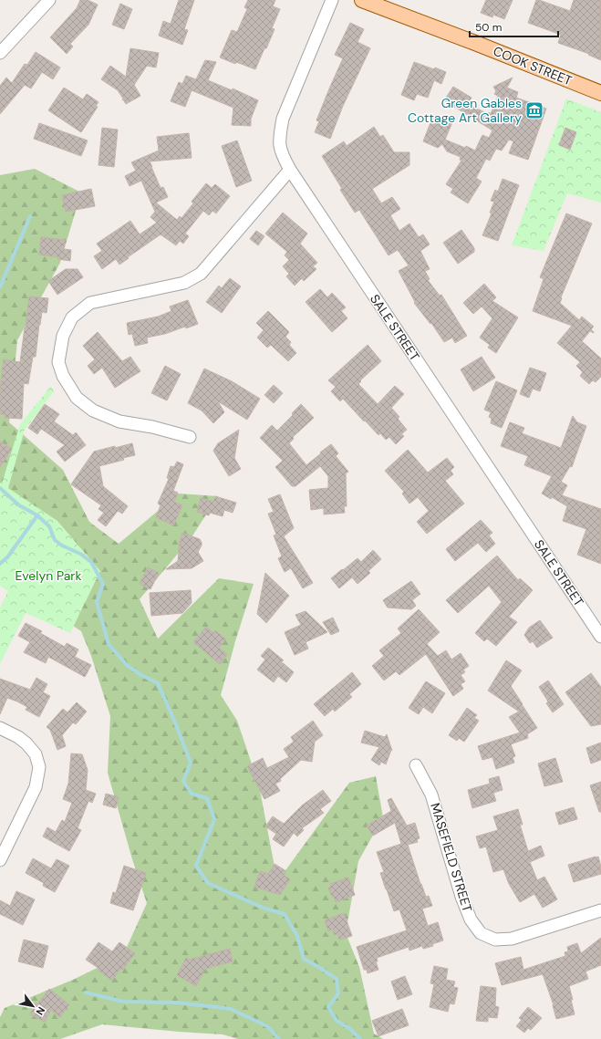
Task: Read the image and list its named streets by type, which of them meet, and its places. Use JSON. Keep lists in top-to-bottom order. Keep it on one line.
{"streets":{"main road":["COOK STREET"],"street":["SALE STREET","MASEFIELD STREET"]},"parks":["Evelyn Park"],"places":{"museum":["Green Gables Cottage Art Gallery"]},"scale_bar":"50 m","north":"bottom right"}
